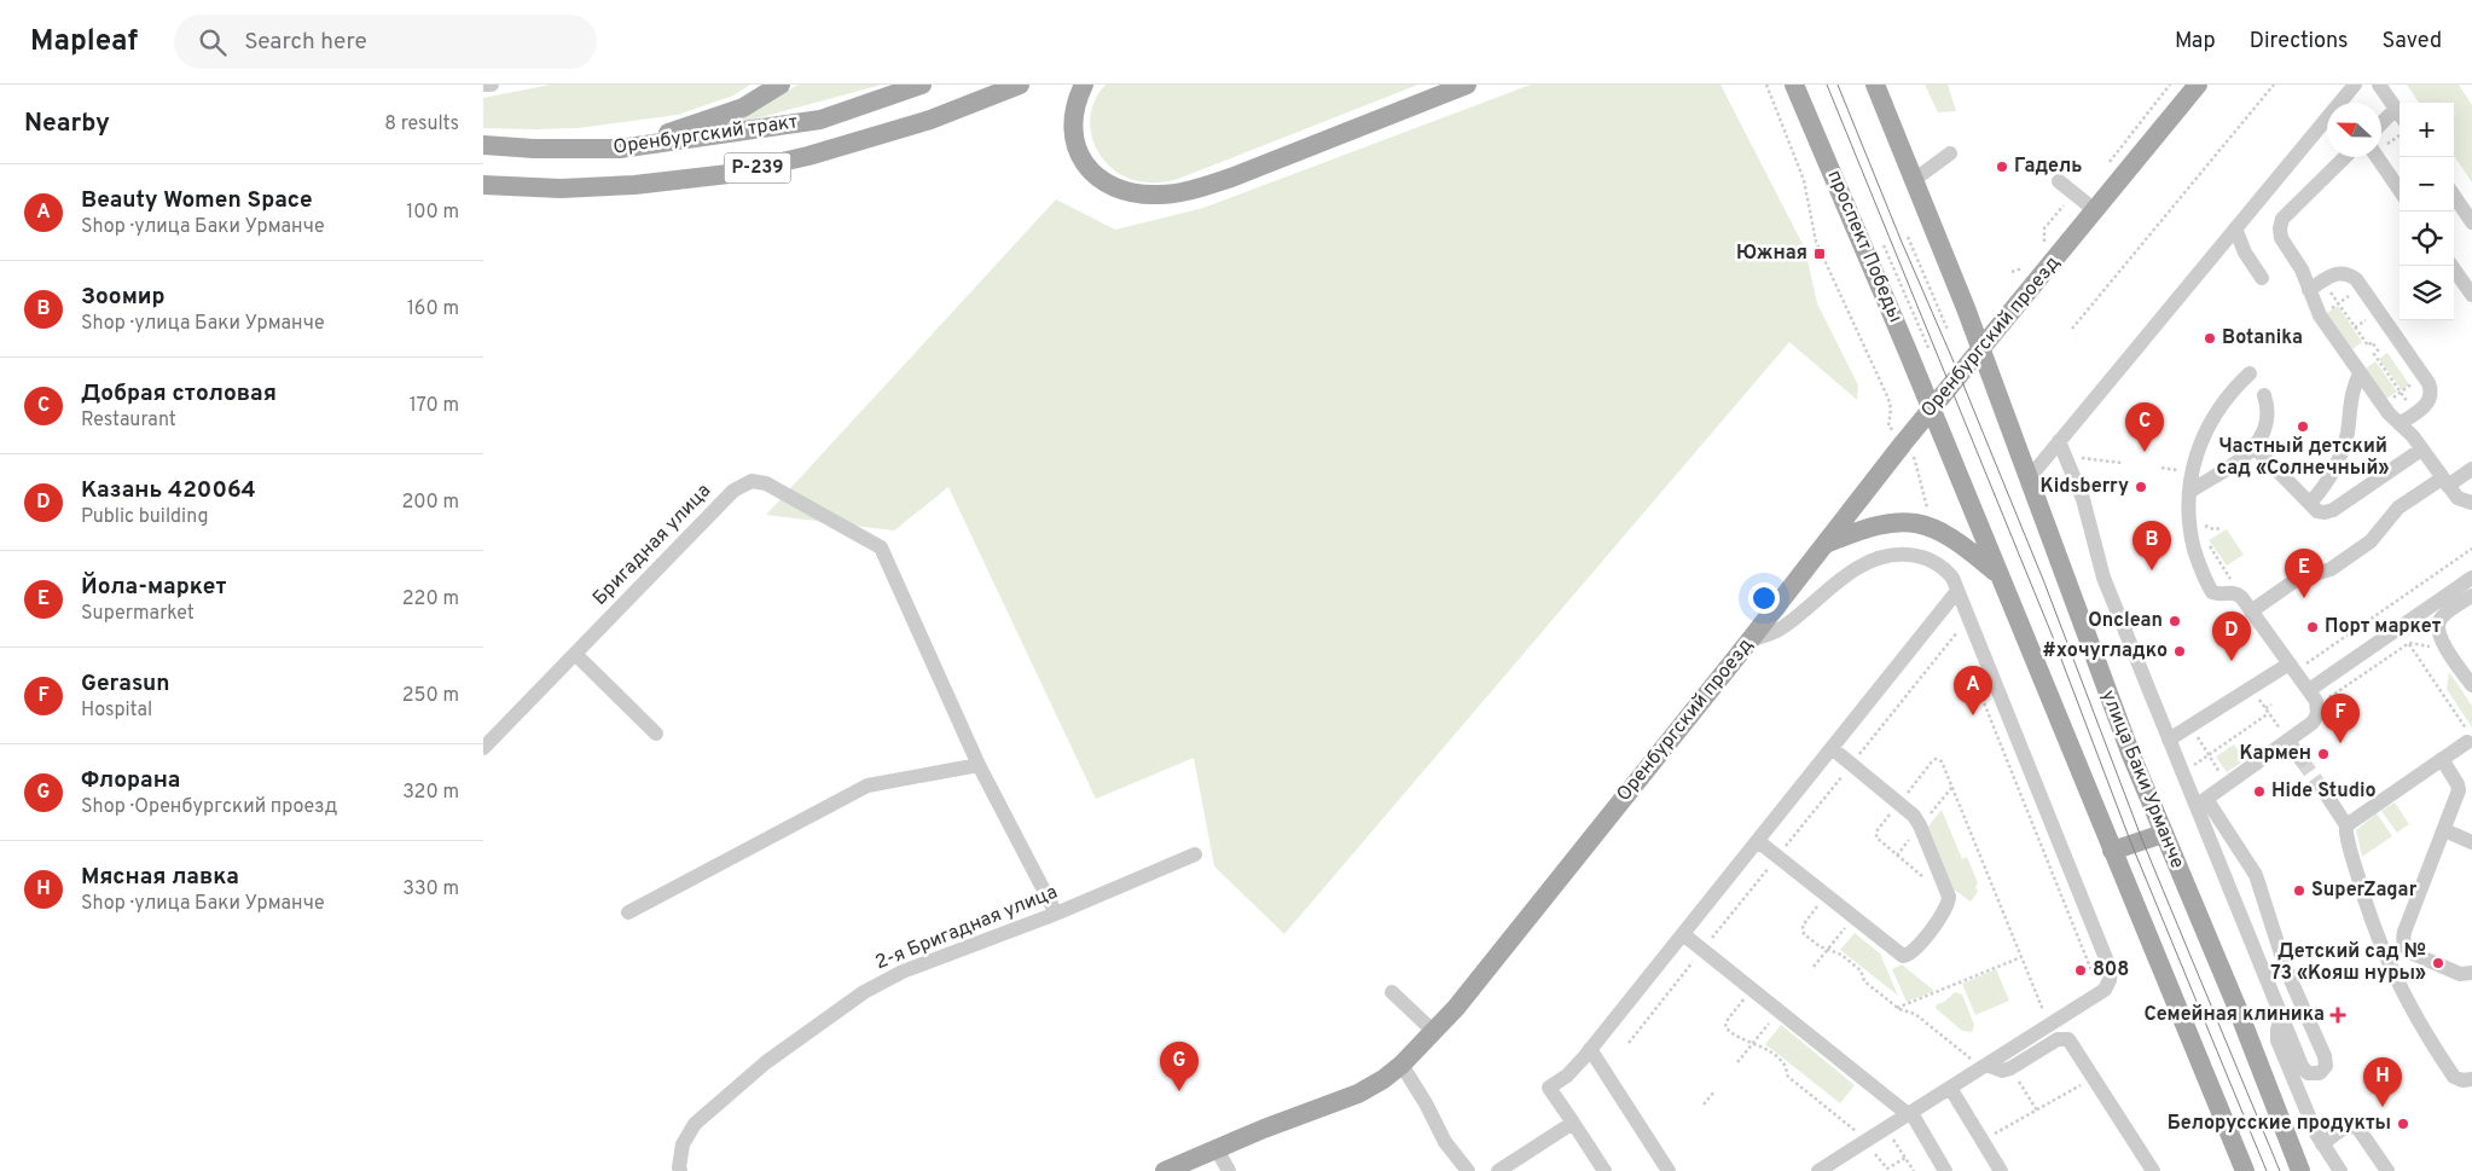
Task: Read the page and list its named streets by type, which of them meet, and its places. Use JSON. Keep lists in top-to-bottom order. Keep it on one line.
{"streets":{"main road":["Оренбургский тракт","Р-239","проспект Победы","Оренбургский проезд","улица Баки Урманче"],"street":["Бригадная улица","2-я Бригадная улица"]},"crossings":[["проспект Победы","Оренбургский проезд"],["Оренбургский проезд","улица Баки Урманче"]],"places":{"other":["Гадель","Botanika","Частный детский сад «Солнечный»","Kidsberry","Onclean","Порт маркет","#хочугладко","Кармен","Hide Studio","SuperZagar","Детский сад № 73 «Кояш нуры»","808","Белорусские продукты"],"transit":["Южная"],"health":["Семейная клиника"]},"north":"left","page":{"header":"Mapleaf","search":"Search here","nav":["Map","Directions","Saved"],"heading":["Nearby","8 results"],"map_buttons":["+","−"],"list":[{"mark":"A","name":"Beauty Women Space","note":"Shop · улица Баки Урманче","value":"100 m"},{"mark":"B","name":"Зоомир","note":"Shop · улица Баки Урманче","value":"160 m"},{"mark":"C","name":"Добрая столовая","note":"Restaurant","value":"170 m"},{"mark":"D","name":"Казань 420064","note":"Public building","value":"200 m"},{"mark":"E","name":"Йола-маркет","note":"Supermarket","value":"220 m"},{"mark":"F","name":"Gerasun","note":"Hospital","value":"250 m"},{"mark":"G","name":"Флорана","note":"Shop · Оренбургский проезд","value":"320 m"},{"mark":"H","name":"Мясная лавка","note":"Shop · улица Баки Урманче","value":"330 m"}],"pins":["C","B","E","D","A","F","G","H"]}}
